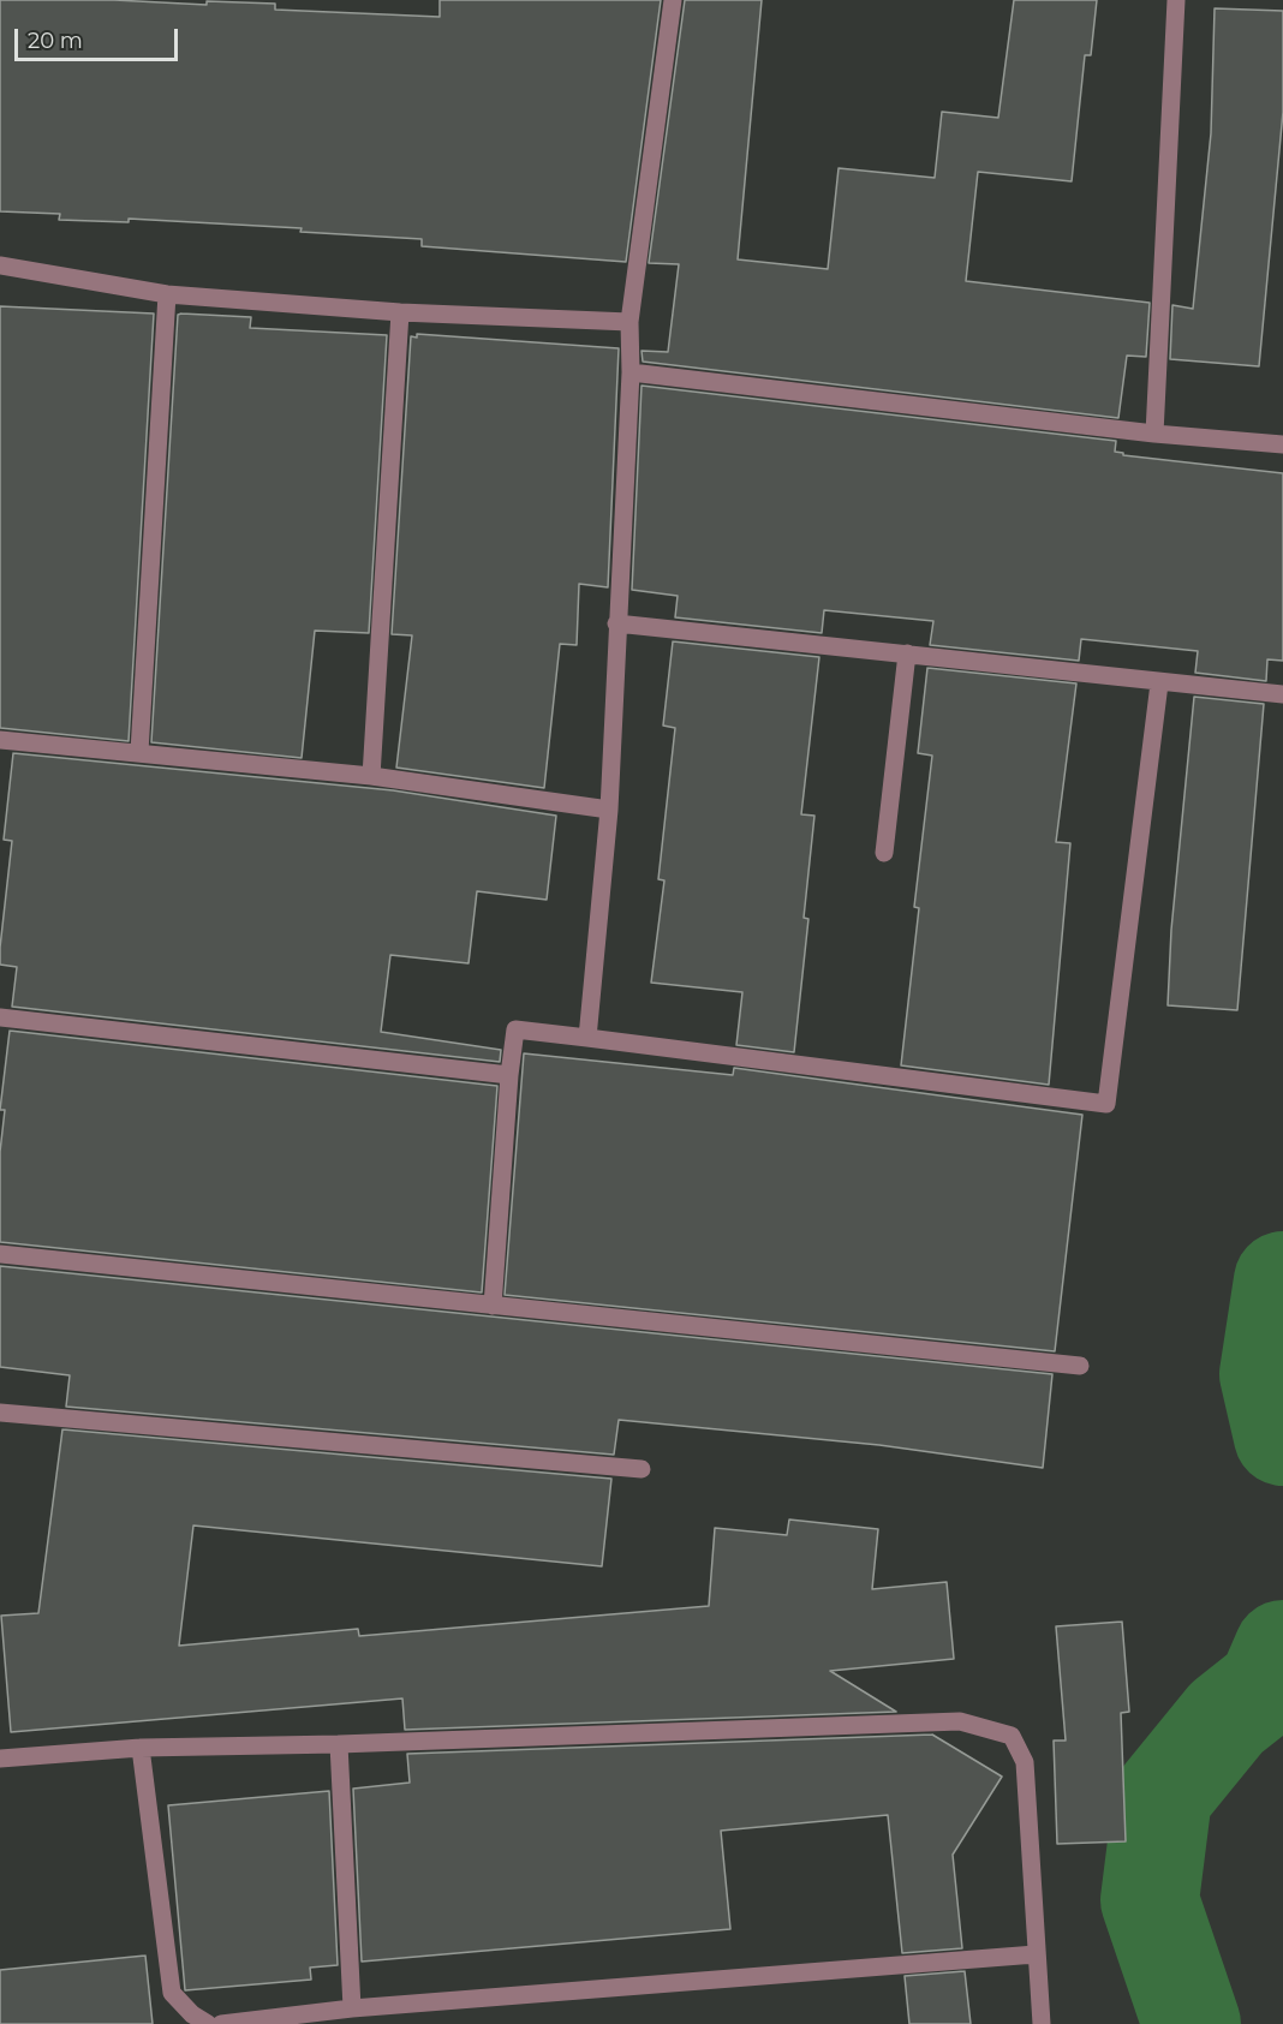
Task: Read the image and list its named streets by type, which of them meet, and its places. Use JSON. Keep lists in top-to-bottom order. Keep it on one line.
{"scale_bar":"20 m"}
